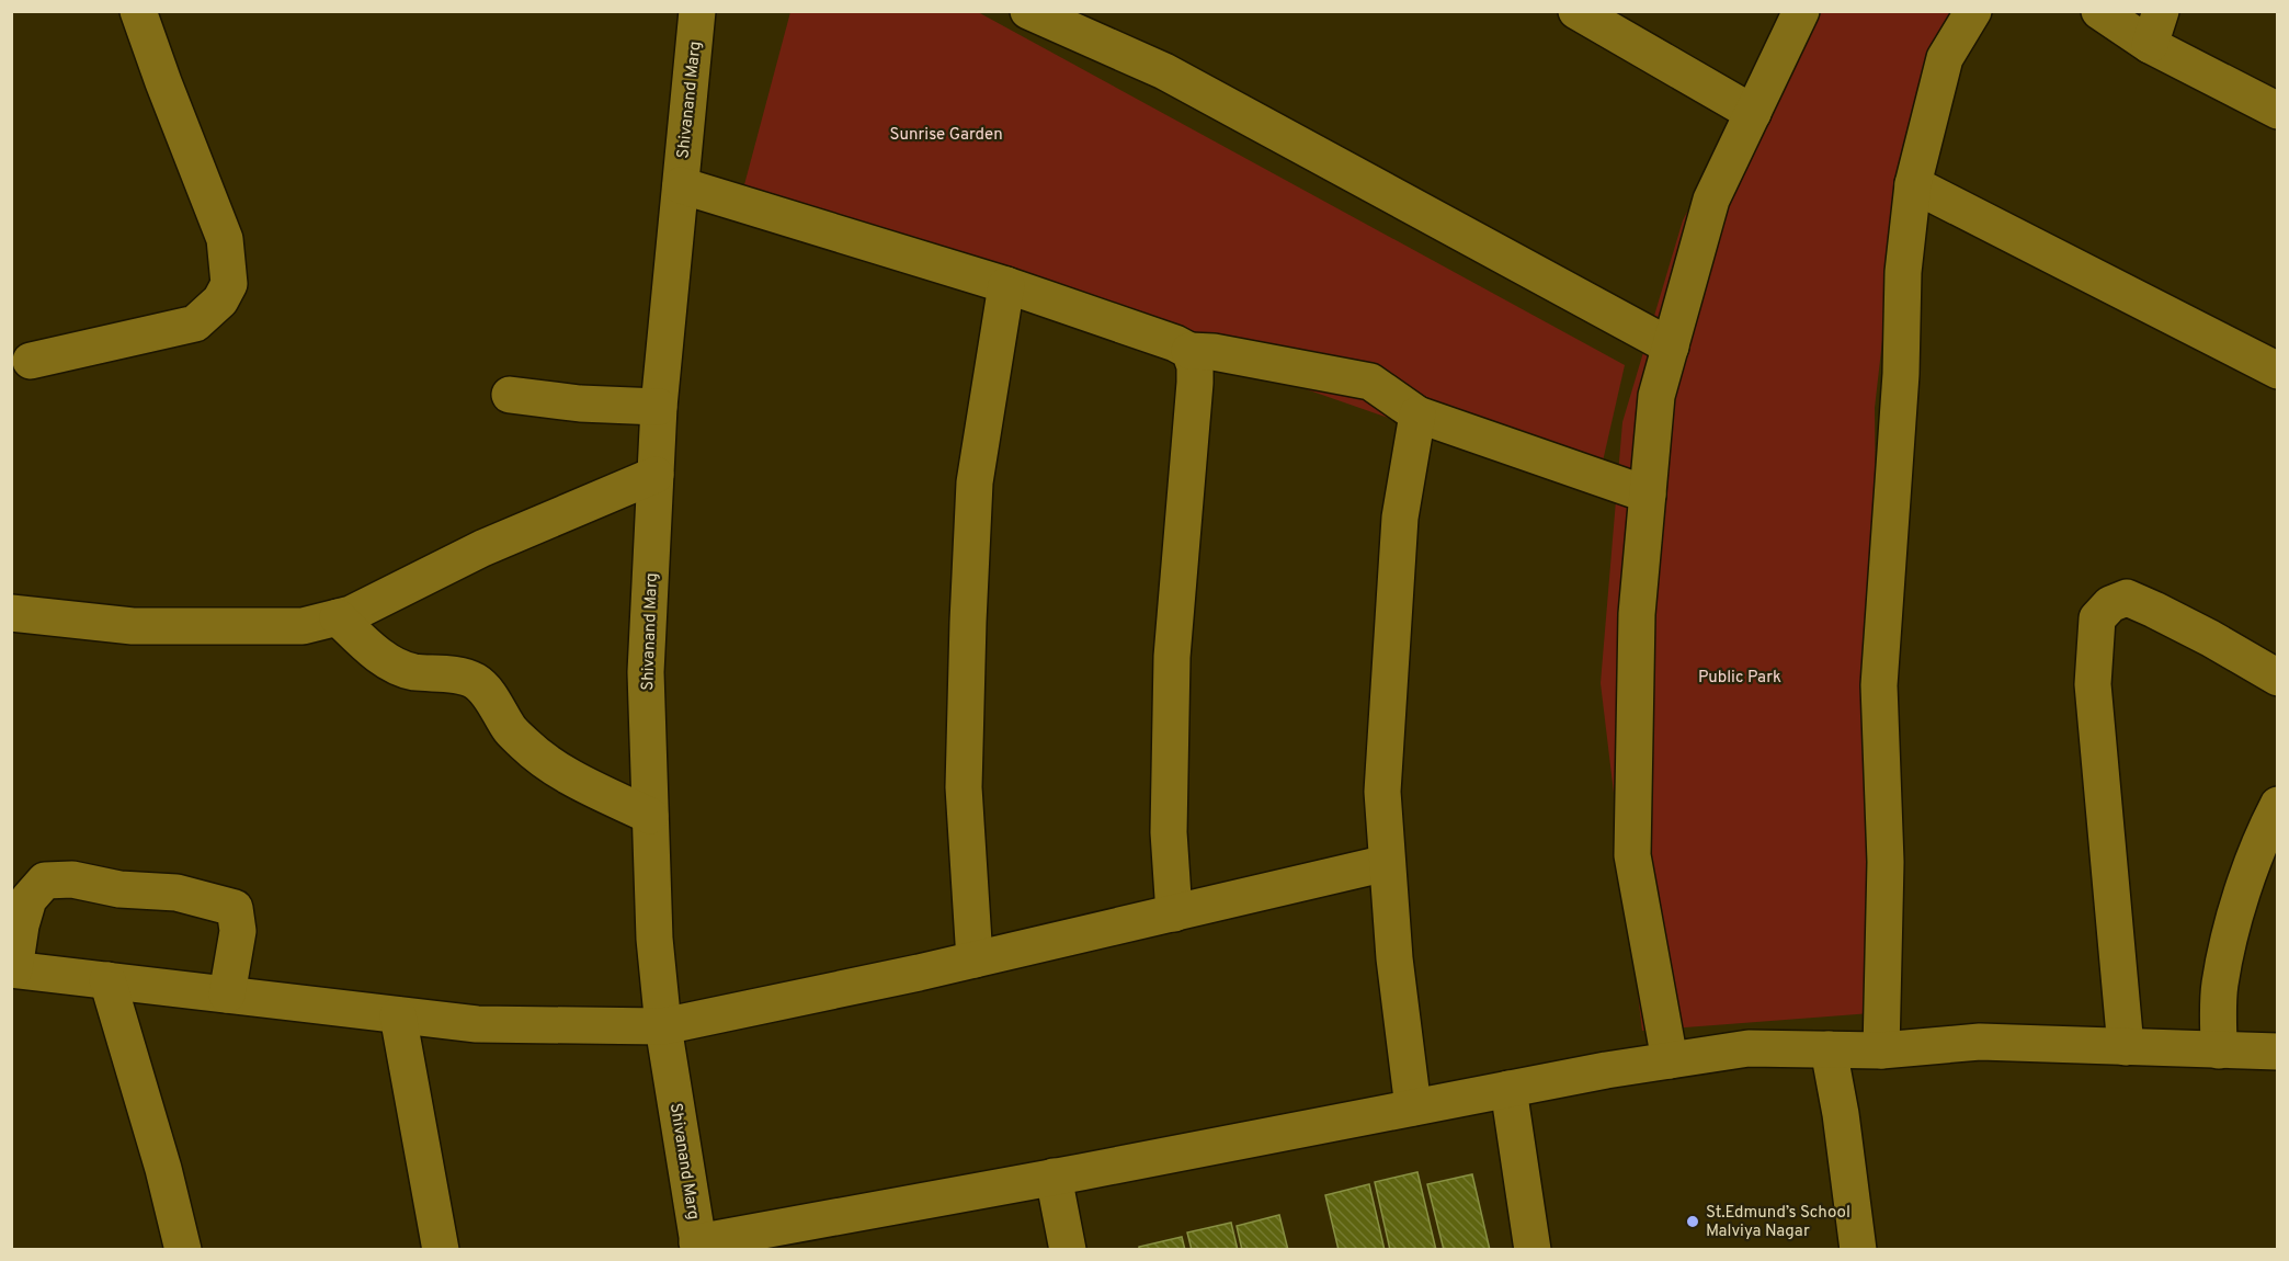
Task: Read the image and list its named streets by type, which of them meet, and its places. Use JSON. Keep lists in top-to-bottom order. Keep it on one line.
{"streets":{"street":["Shivanand Marg"]},"parks":["Sunrise Garden","Public Park"],"places":["St.Edmund’s School Malviya Nagar"]}
